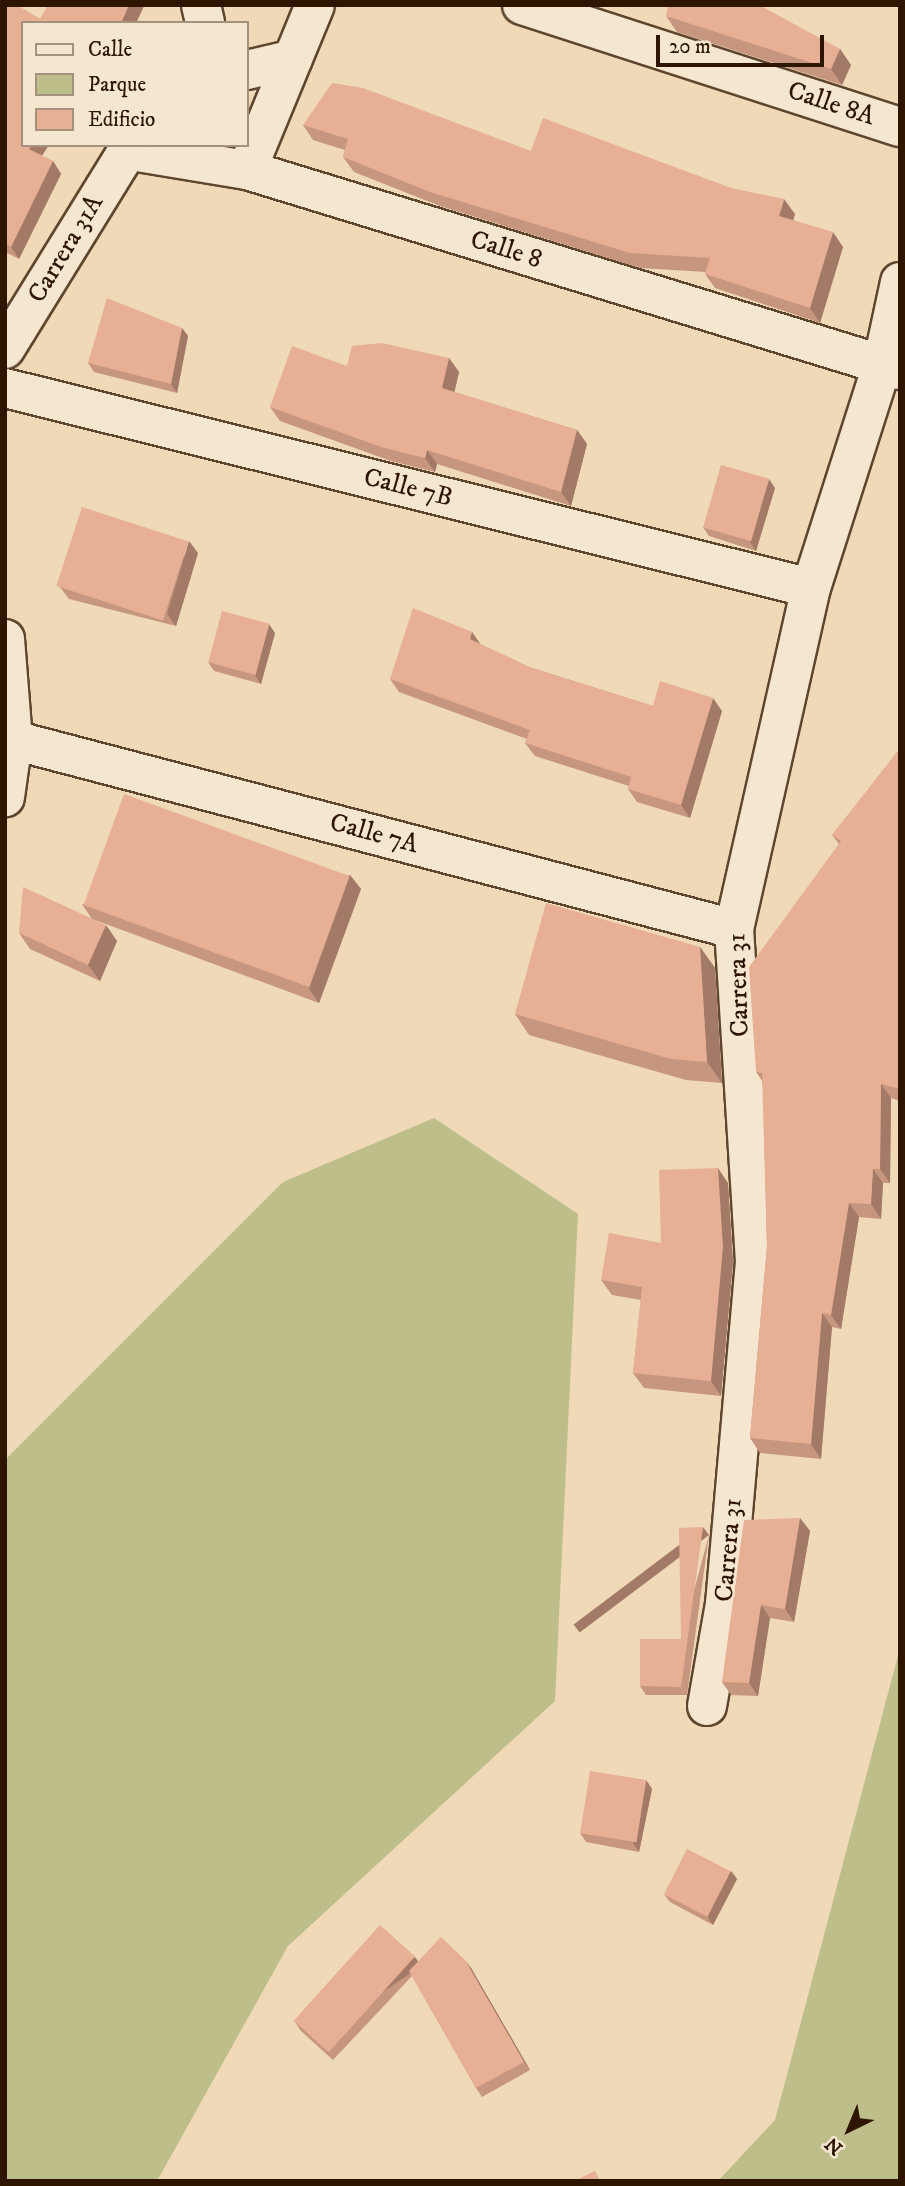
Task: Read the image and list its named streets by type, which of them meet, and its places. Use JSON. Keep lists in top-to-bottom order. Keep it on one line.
{"streets":{"street":["Calle 8A","Carrera 31A","Calle 8","Calle 7B","Calle 7A","Carrera 31"]},"crossings":[["Carrera 31A","Calle 8"],["Calle 8","Carrera 31"],["Calle 7B","Carrera 31"],["Calle 7A","Carrera 31"]],"legend":["Calle","Parque","Edificio"],"scale_bar":"20 m","north":"bottom left"}
